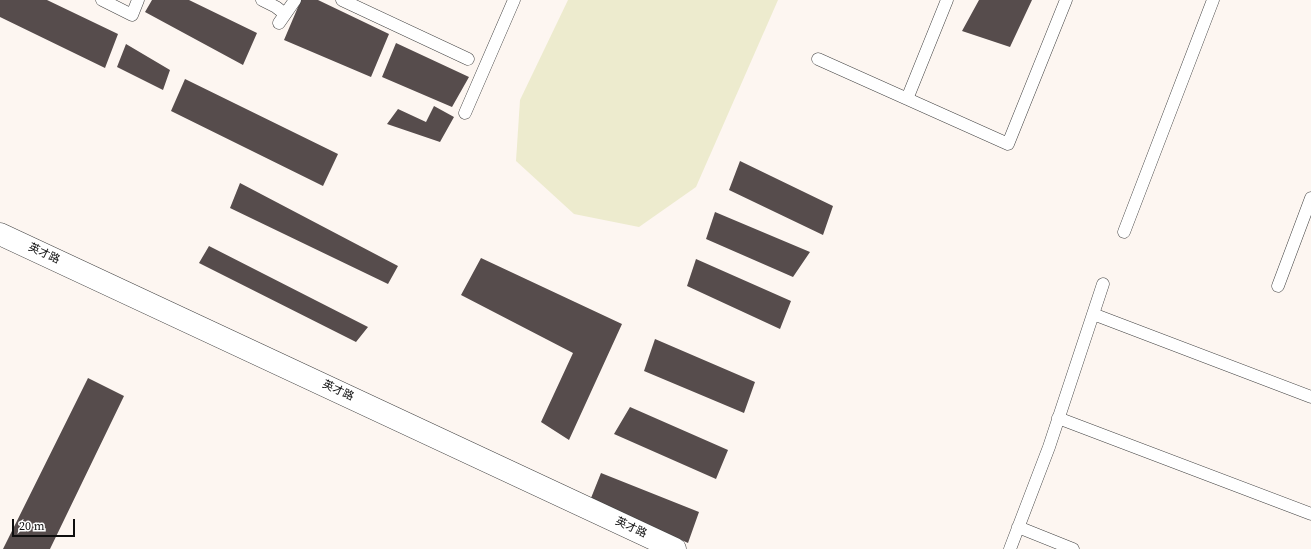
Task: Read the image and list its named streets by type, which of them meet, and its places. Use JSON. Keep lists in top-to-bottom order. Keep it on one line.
{"streets":{"street":["英才路"]},"scale_bar":"20 m"}
